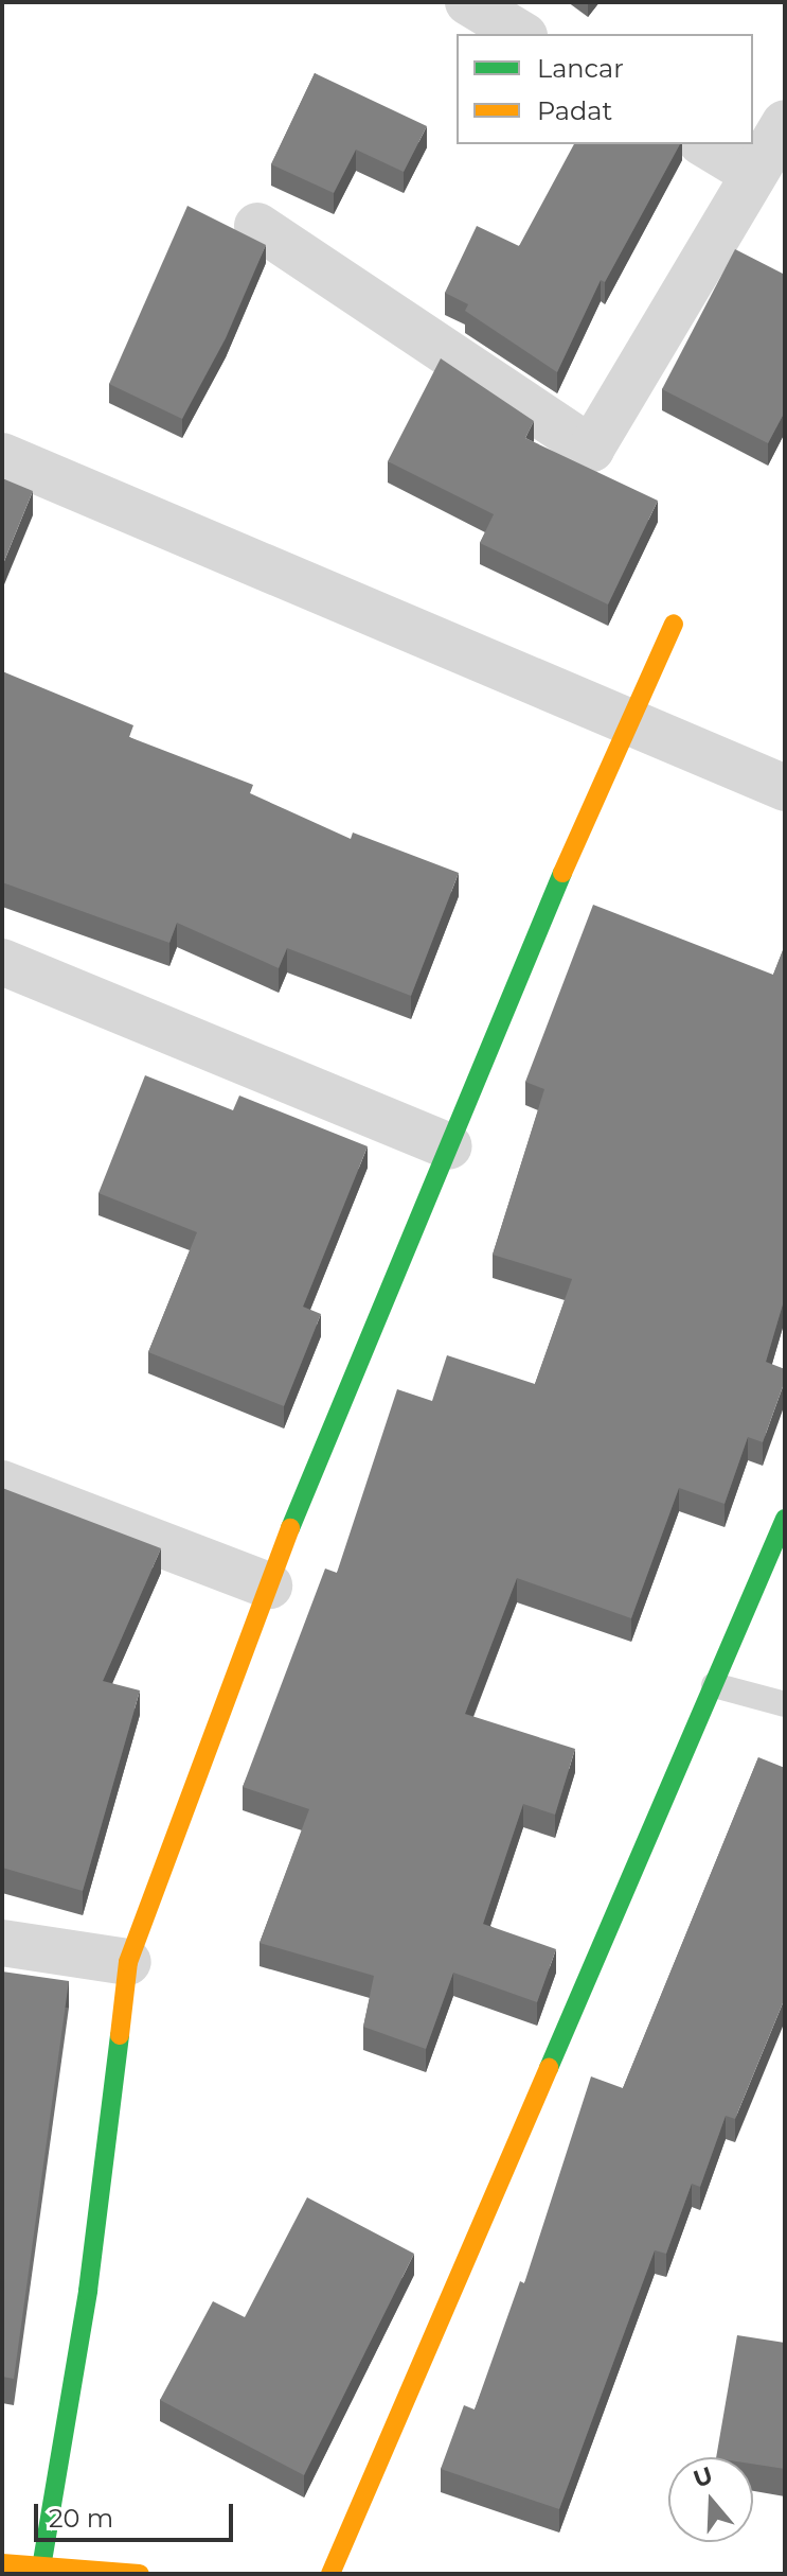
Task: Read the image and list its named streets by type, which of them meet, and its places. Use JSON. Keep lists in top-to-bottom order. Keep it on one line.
{"legend":["Lancar","Padat"],"scale_bar":"20 m","north":"top"}
